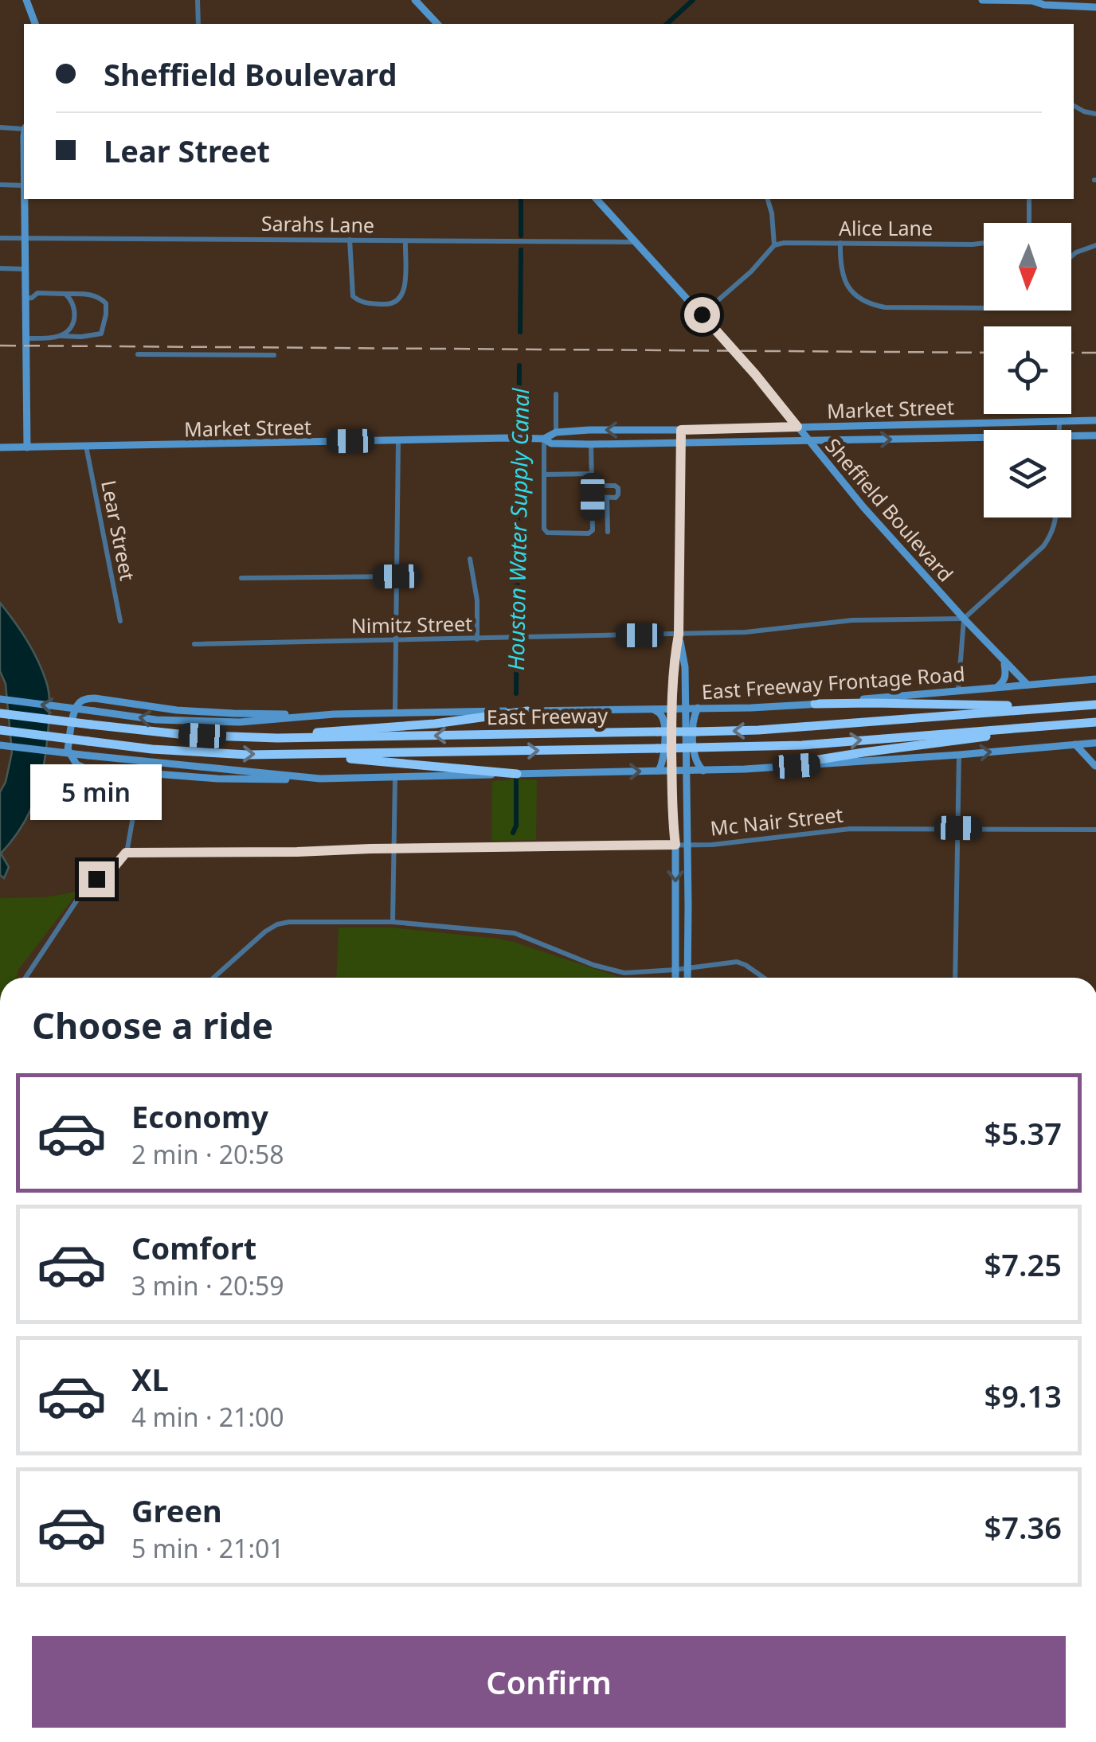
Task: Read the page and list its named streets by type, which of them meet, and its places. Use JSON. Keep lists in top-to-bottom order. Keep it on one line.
{"streets":{"highway":["East Freeway"],"main road":["Market Street","Sheffield Boulevard","East Freeway Frontage Road"],"street":["Sarahs Lane","Alice Lane","Lear Street","Nimitz Street","Mc Nair Street"]},"crossings":[["Sarahs Lane","Sheffield Boulevard"],["Market Street","Sheffield Boulevard"],["Market Street","Lear Street"],["Sheffield Boulevard","Nimitz Street"],["Sheffield Boulevard","East Freeway Frontage Road"]],"water":["Houston Water Supply Canal"],"north":"bottom","page":{"banner":["Sheffield Boulevard","Lear Street"],"bubble":"5 min","heading":"Choose a ride","list":[{"name":"Economy","note":"2 min · 20:58","value":"$5.37"},{"name":"Comfort","note":"3 min · 20:59","value":"$7.25"},{"name":"XL","note":"4 min · 21:00","value":"$9.13"},{"name":"Green","note":"5 min · 21:01","value":"$7.36"}],"buttons":"Confirm"}}
